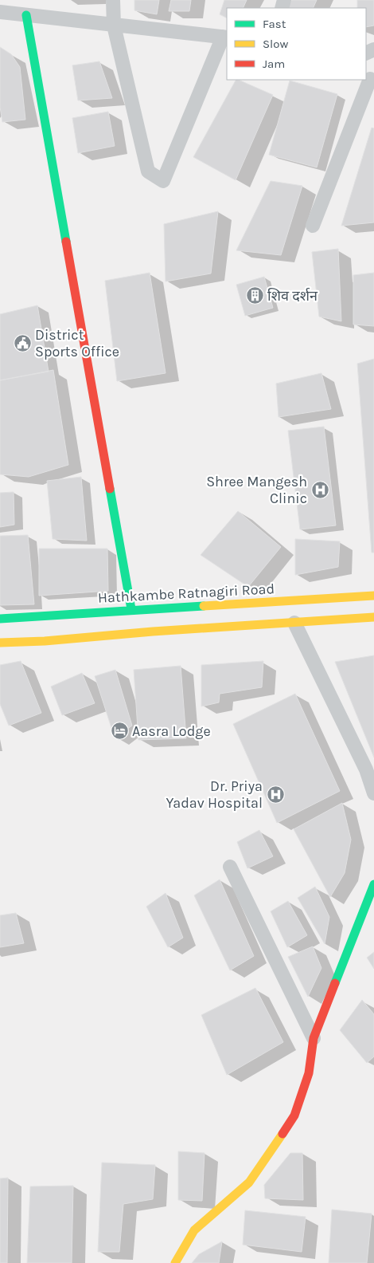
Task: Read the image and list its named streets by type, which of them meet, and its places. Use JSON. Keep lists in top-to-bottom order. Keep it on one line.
{"streets":{"street":["Hathkambe Ratnagiri Road"]},"places":{"building":["शिव दर्शन"],"public building":["District Sports Office"],"hospital":["Shree Mangesh Clinic","Dr. Priya Yadav Hospital"],"hotel":["Aasra Lodge"]},"legend":["Fast","Slow","Jam"]}
